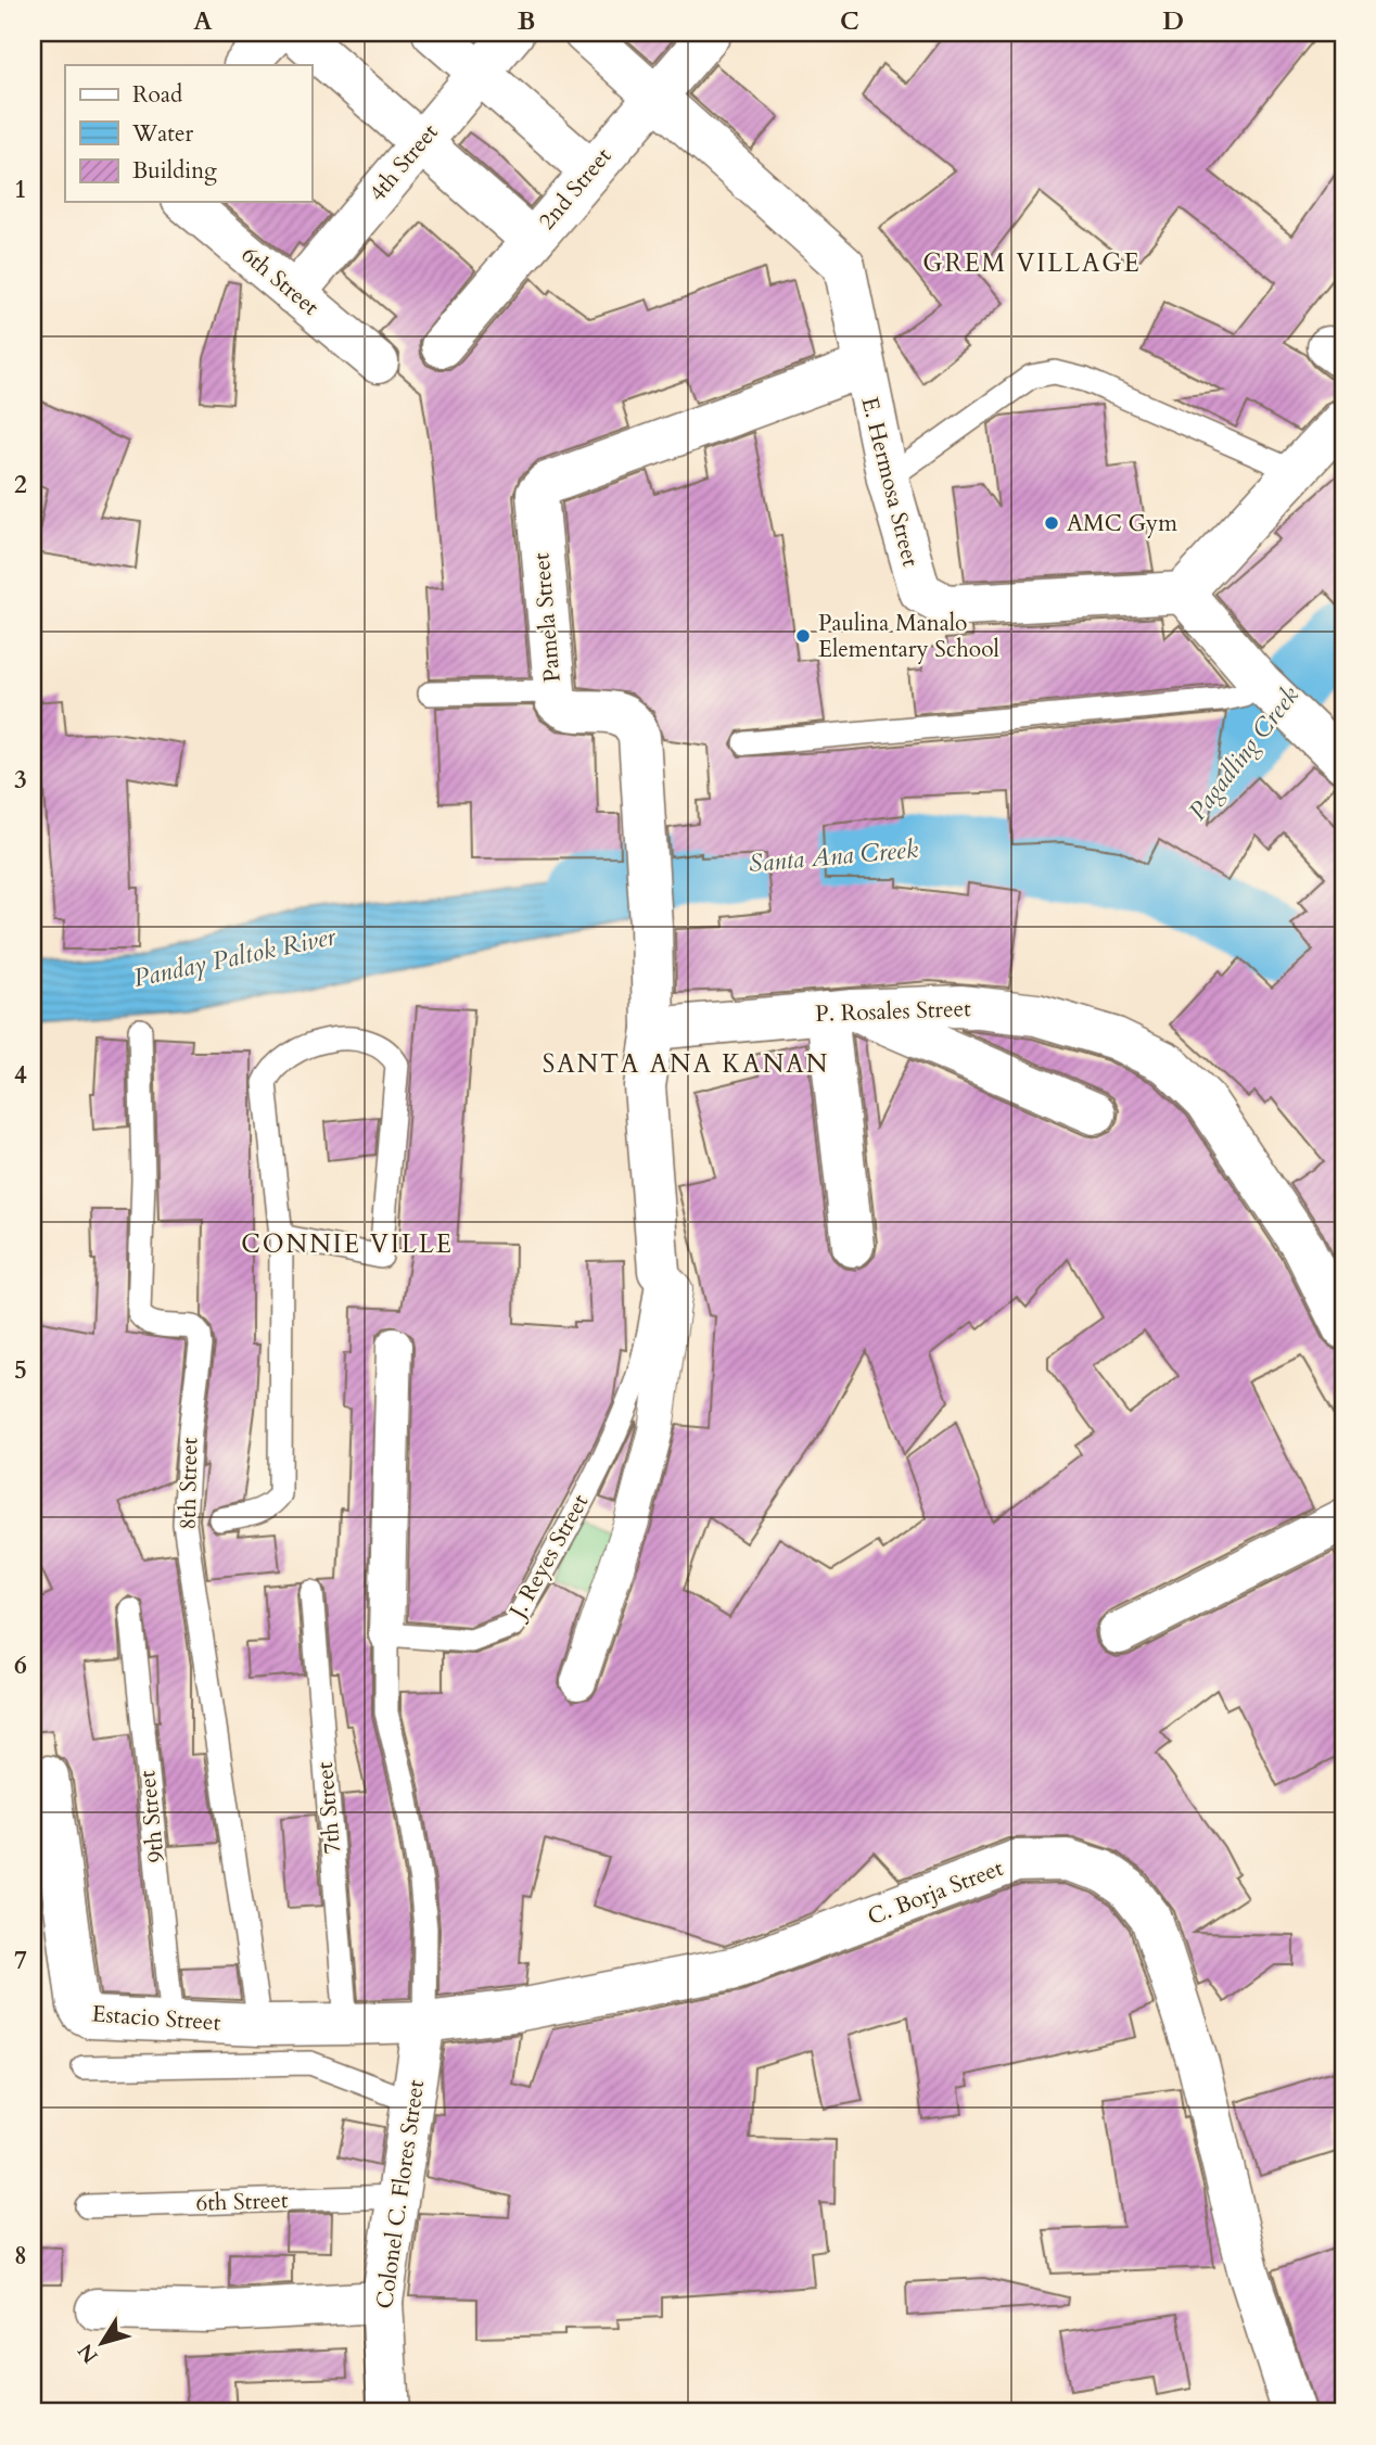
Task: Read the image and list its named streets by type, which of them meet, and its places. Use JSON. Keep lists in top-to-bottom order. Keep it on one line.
{"streets":{"street":["4th Street","2nd Street","6th Street","E. Hermosa Street","Pamela Street","P. Rosales Street","J. Reyes Street","C. Borja Street","Estacio Street","Colonel C. Flores Street"],"lane":["8th Street","7th Street","9th Street"]},"crossings":[["4th Street","6th Street"],["2nd Street","E. Hermosa Street"],["6th Street","Colonel C. Flores Street"],["E. Hermosa Street","Pamela Street"],["Pamela Street","P. Rosales Street"],["Pamela Street","J. Reyes Street"],["P. Rosales Street","J. Reyes Street"],["8th Street","Estacio Street"],["7th Street","Estacio Street"],["9th Street","Estacio Street"],["C. Borja Street","Estacio Street"],["C. Borja Street","Colonel C. Flores Street"],["Estacio Street","Colonel C. Flores Street"]],"districts":["GREM VILLAGE","SANTA ANA KANAN","CONNIE VILLE"],"water":["Pagadling Creek","Santa Ana Creek","Panday Paltok River"],"places":["AMC Gym","Paulina Manalo Elementary School"],"legend":["Road","Water","Building"],"north":"bottom left","grid":{"columns":["A","B","C","D"],"rows":["1","2","3","4","5","6","7","8"]}}
